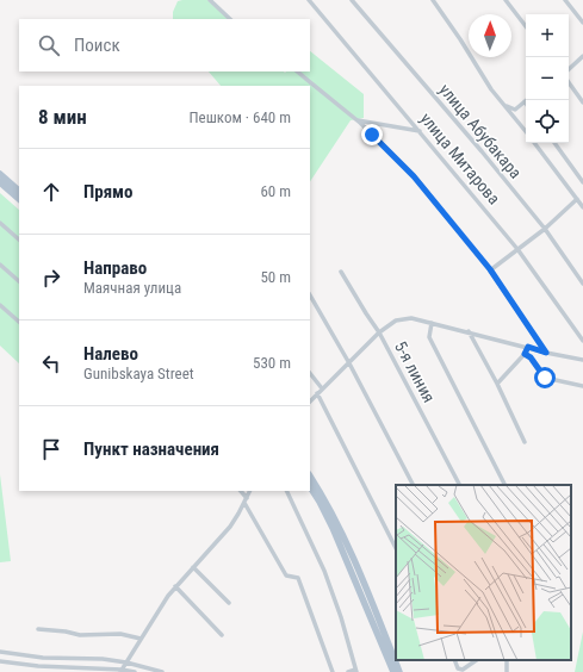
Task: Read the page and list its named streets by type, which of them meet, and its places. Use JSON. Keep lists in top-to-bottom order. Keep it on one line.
{"streets":{"street":["улица Абубакара","улица Митарова","5-я линия"]},"north":"top","page":{"map_buttons":["+","−"],"search":"Поиск","heading":["8 мин","Пешком · 640 m"],"list":[["Прямо","60 m"],["Направо","Маячная улица","50 m"],["Налево","Gunibskaya Street","530 m"],"Пункт назначения"]}}
